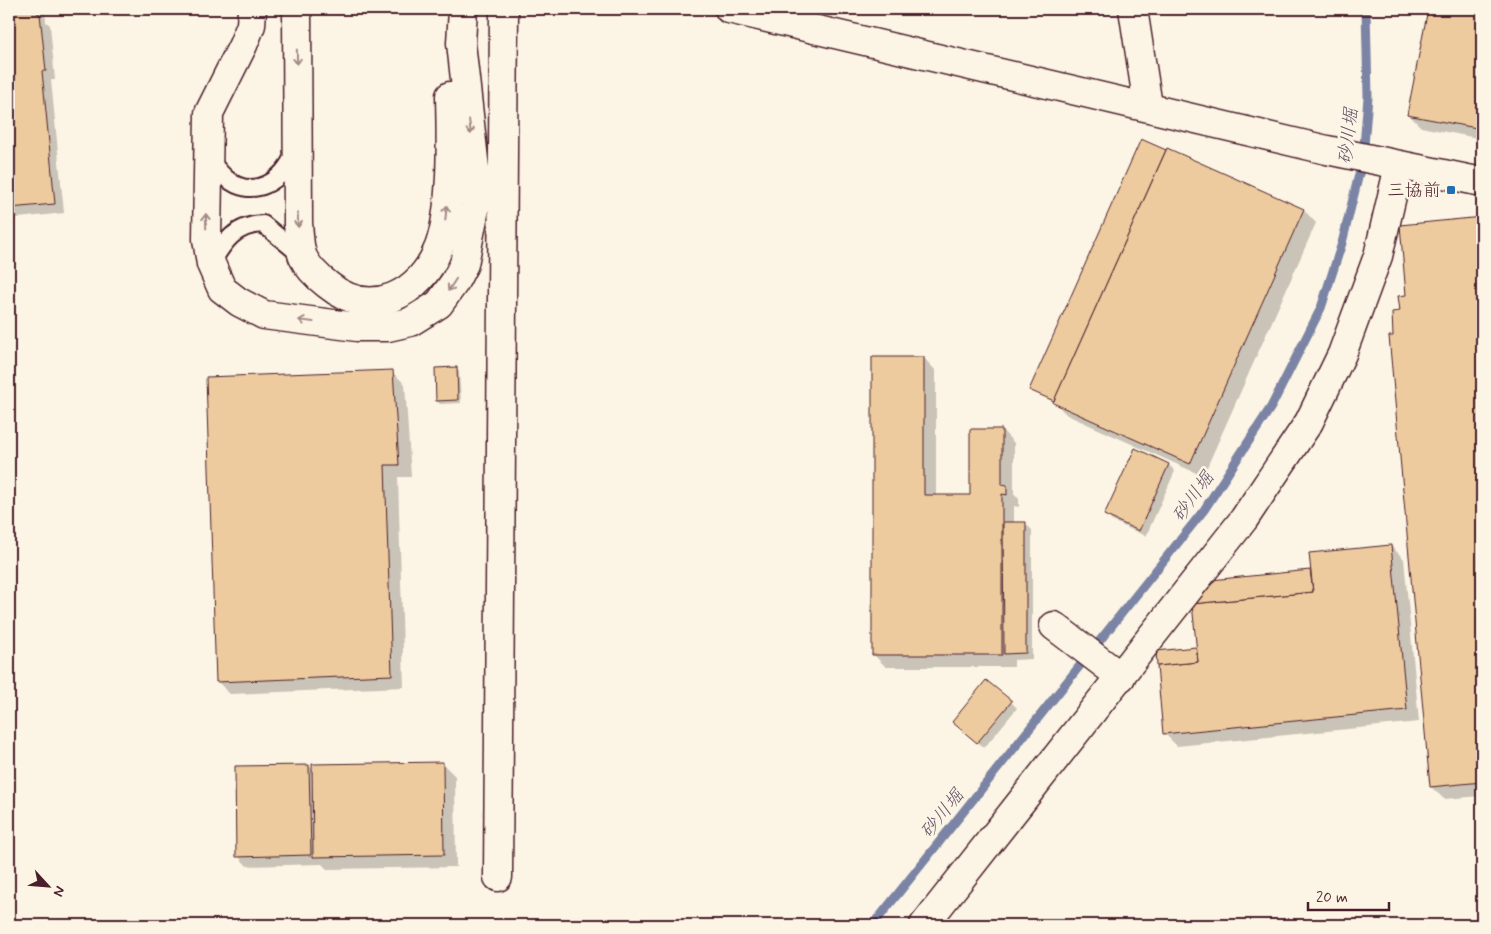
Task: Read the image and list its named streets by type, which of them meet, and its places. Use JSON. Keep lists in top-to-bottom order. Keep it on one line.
{"water":["砂川堀"],"places":{"transit":["三協前"]},"scale_bar":"20 m","north":"bottom right"}
